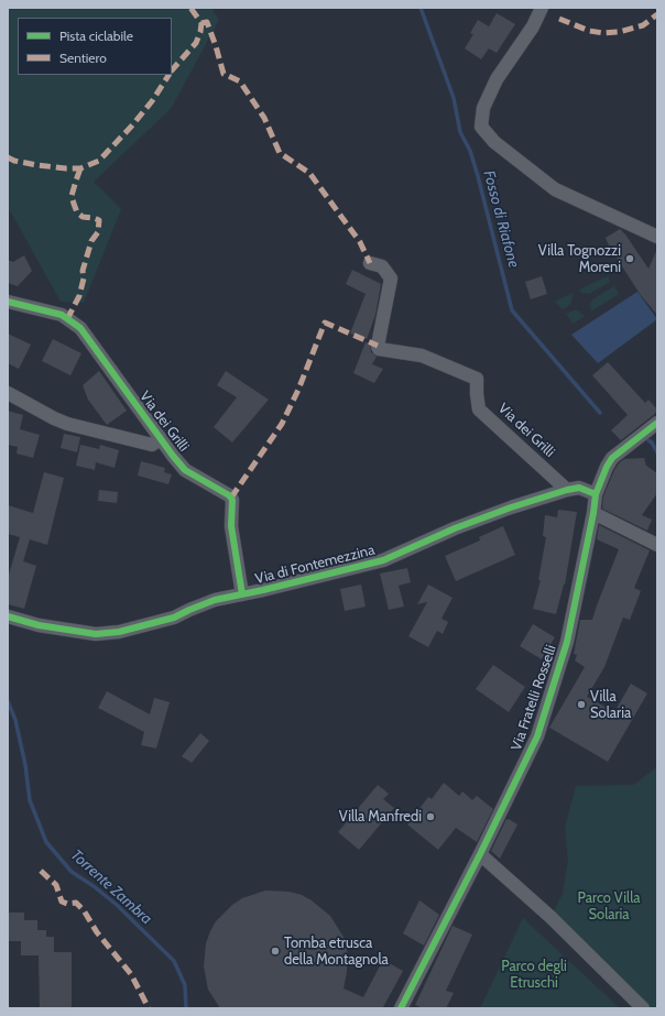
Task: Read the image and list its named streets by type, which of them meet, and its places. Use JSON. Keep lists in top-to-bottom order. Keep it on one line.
{"streets":{"street":["Via dei Grilli","Via di Fontemezzina","Via Fratelli Rosselli"]},"crossings":[["Via dei Grilli","Via di Fontemezzina"],["Via di Fontemezzina","Via Fratelli Rosselli"]],"water":["Fosso di Riafone","Torrente Zambra"],"parks":["Parco Villa Solaria","Parco degli Etruschi"],"places":["Villa Tognozzi Moreni","Villa Solaria","Villa Manfredi","Tomba etrusca della Montagnola"],"legend":["Pista ciclabile","Sentiero"]}
